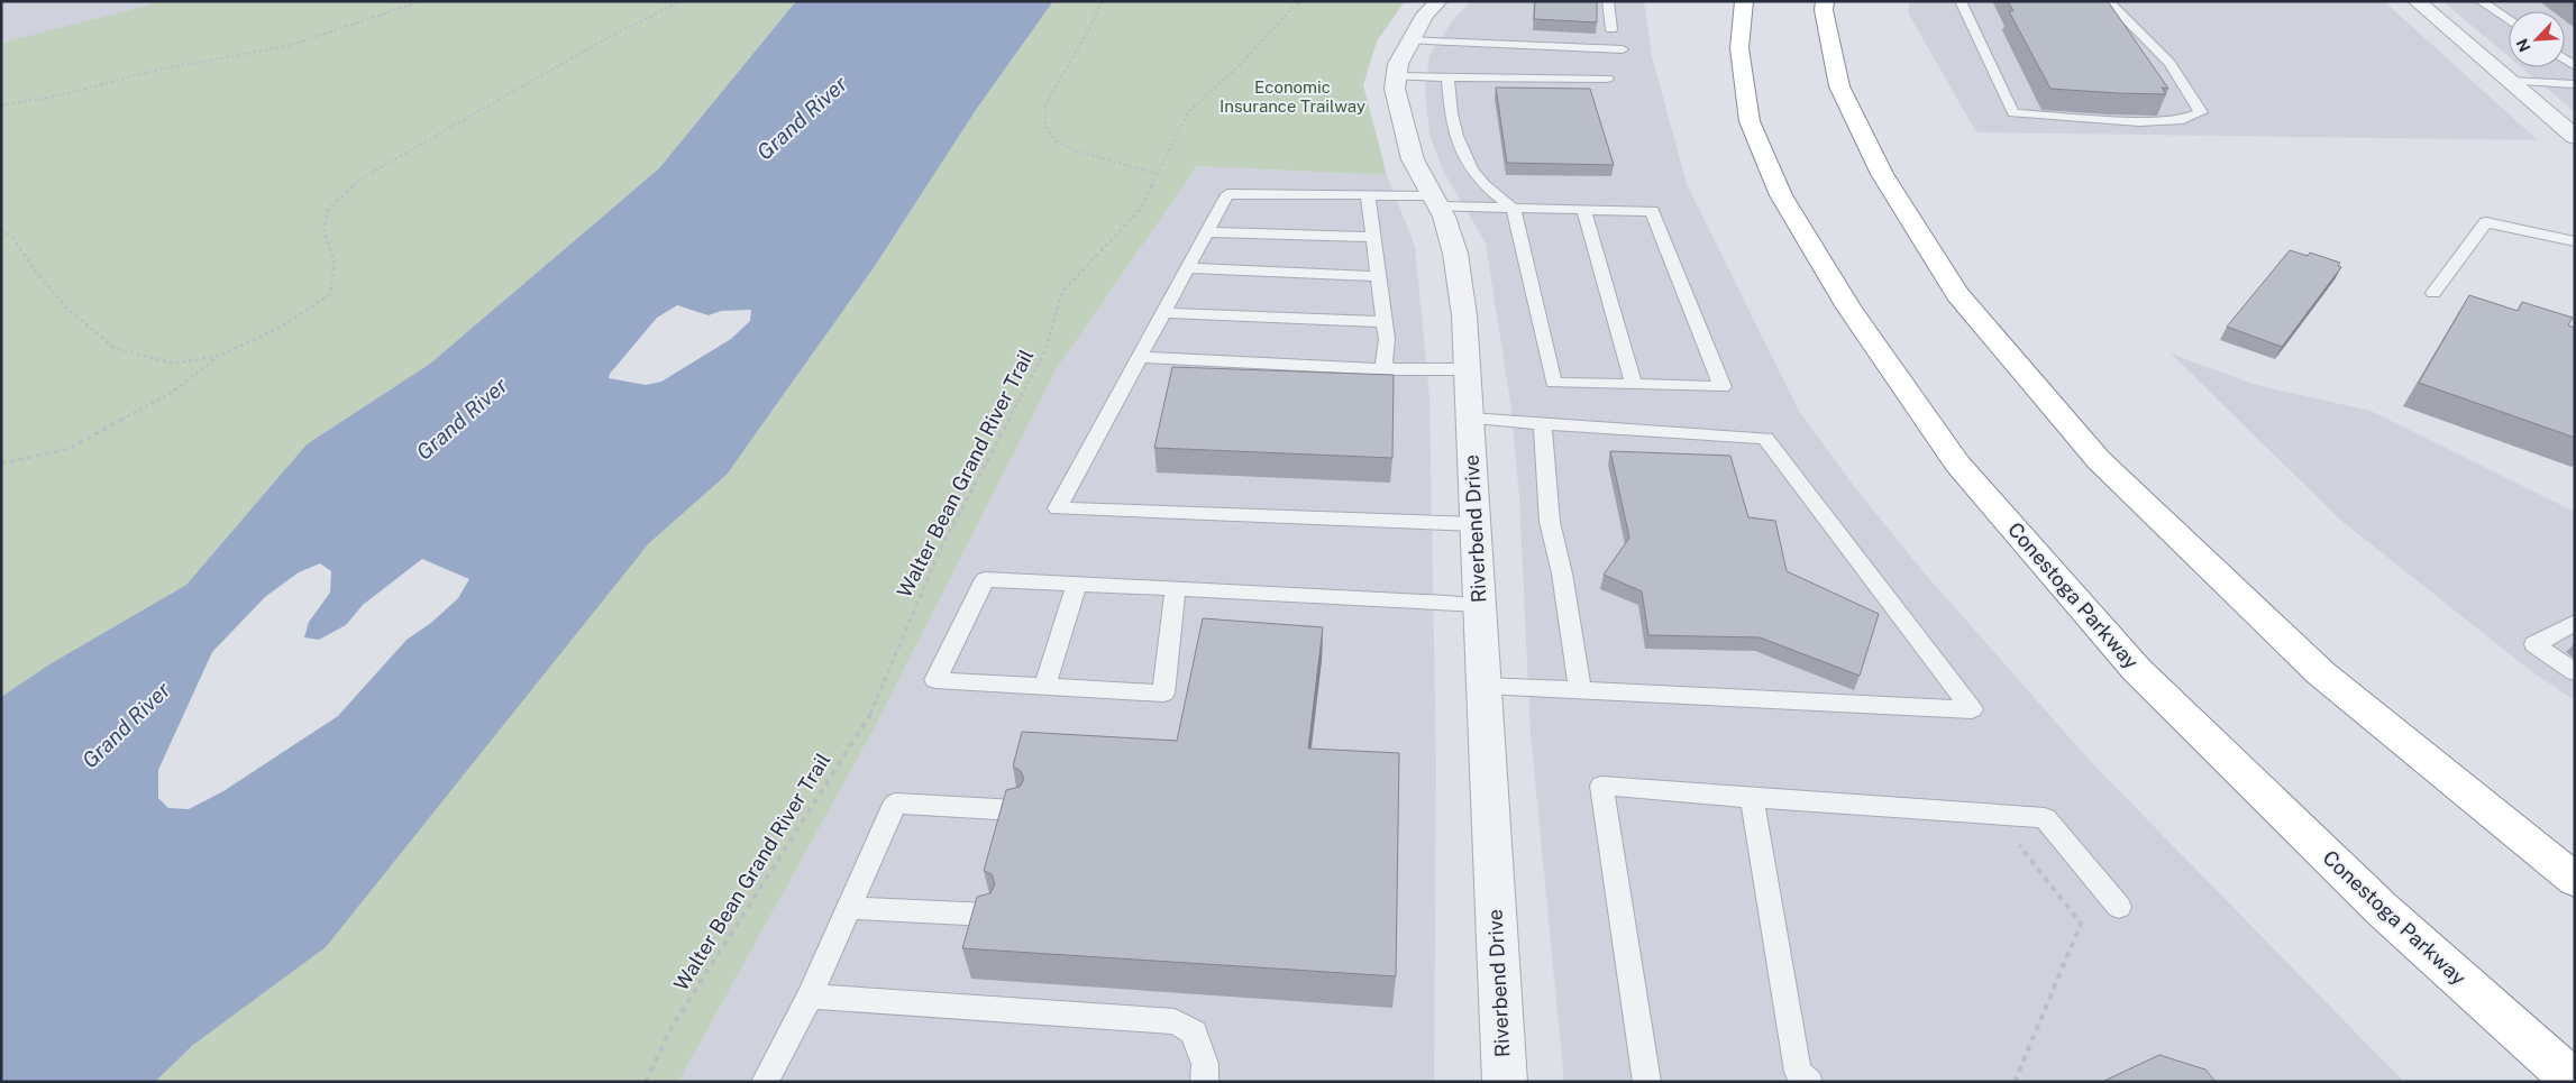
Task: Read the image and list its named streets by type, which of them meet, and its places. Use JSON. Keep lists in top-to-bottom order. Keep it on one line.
{"streets":{"highway":["Conestoga Parkway"],"street":["Riverbend Drive"],"path":["Walter Bean Grand River Trail"]},"water":["Grand River"],"parks":["Economic Insurance Trailway"],"north":"bottom left"}
